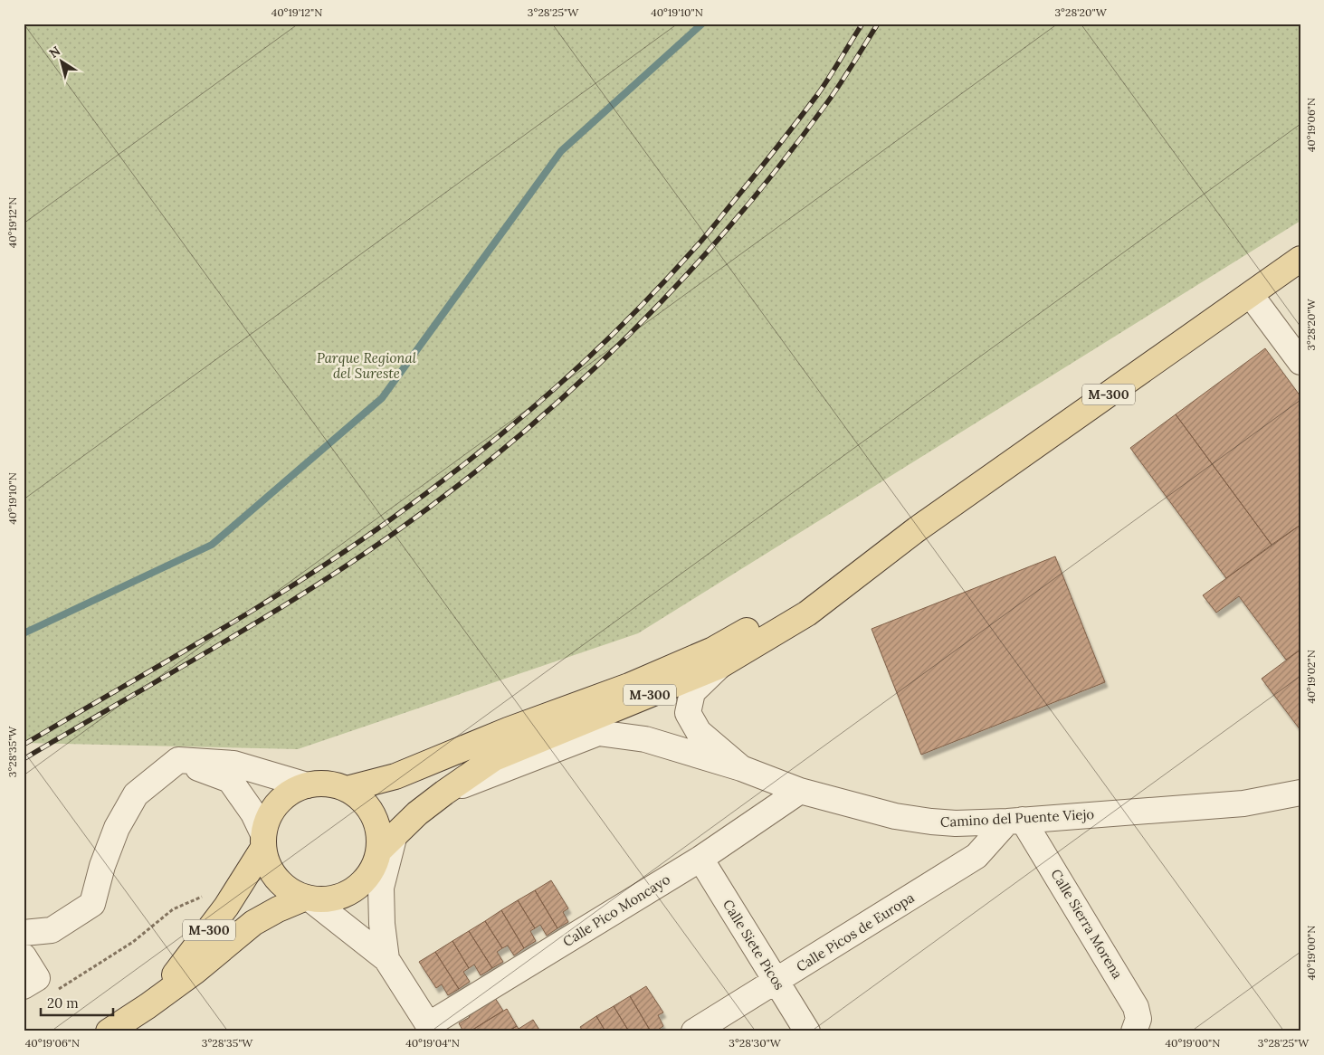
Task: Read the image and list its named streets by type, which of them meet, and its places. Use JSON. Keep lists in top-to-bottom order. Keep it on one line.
{"streets":{"main road":["M-300"],"street":["Camino del Puente Viejo","Calle Pico Moncayo","Calle Sierra Morena","Calle Picos de Europa","Calle Siete Picos"]},"crossings":[["M-300","Camino del Puente Viejo"],["Camino del Puente Viejo","Calle Pico Moncayo"],["Camino del Puente Viejo","Calle Sierra Morena"],["Camino del Puente Viejo","Calle Picos de Europa"],["Calle Pico Moncayo","Calle Siete Picos"],["Calle Sierra Morena","Calle Picos de Europa"],["Calle Picos de Europa","Calle Siete Picos"]],"parks":["Parque Regional del Sureste"],"scale_bar":"20 m","north":"top left","coordinates":["40°19'12\"N","3°28'25\"W","40°19'10\"N","3°28'20\"W","40°19'06\"N","40°19'02\"N","3°28'35\"W","40°19'00\"N","40°19'04\"N","3°28'30\"W"]}
